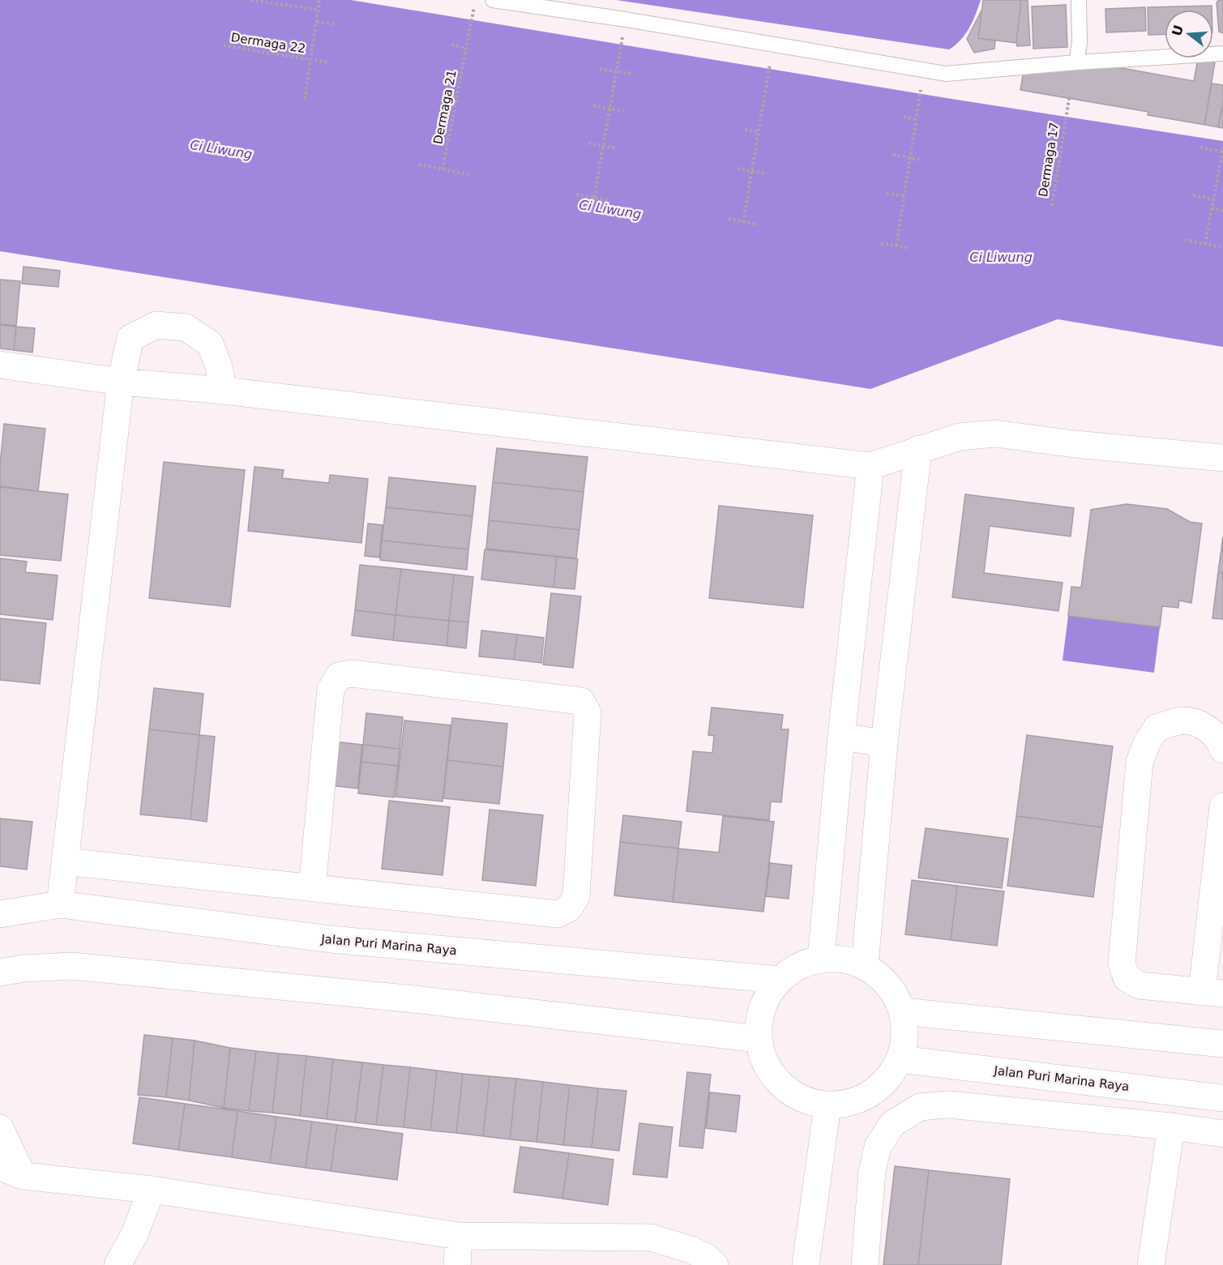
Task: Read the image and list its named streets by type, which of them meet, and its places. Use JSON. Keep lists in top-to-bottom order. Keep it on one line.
{"streets":{"street":["Jalan Puri Marina Raya"],"path":["Dermaga 22","Dermaga 21","Dermaga 17"]},"water":["Ci Liwung"],"north":"left"}
